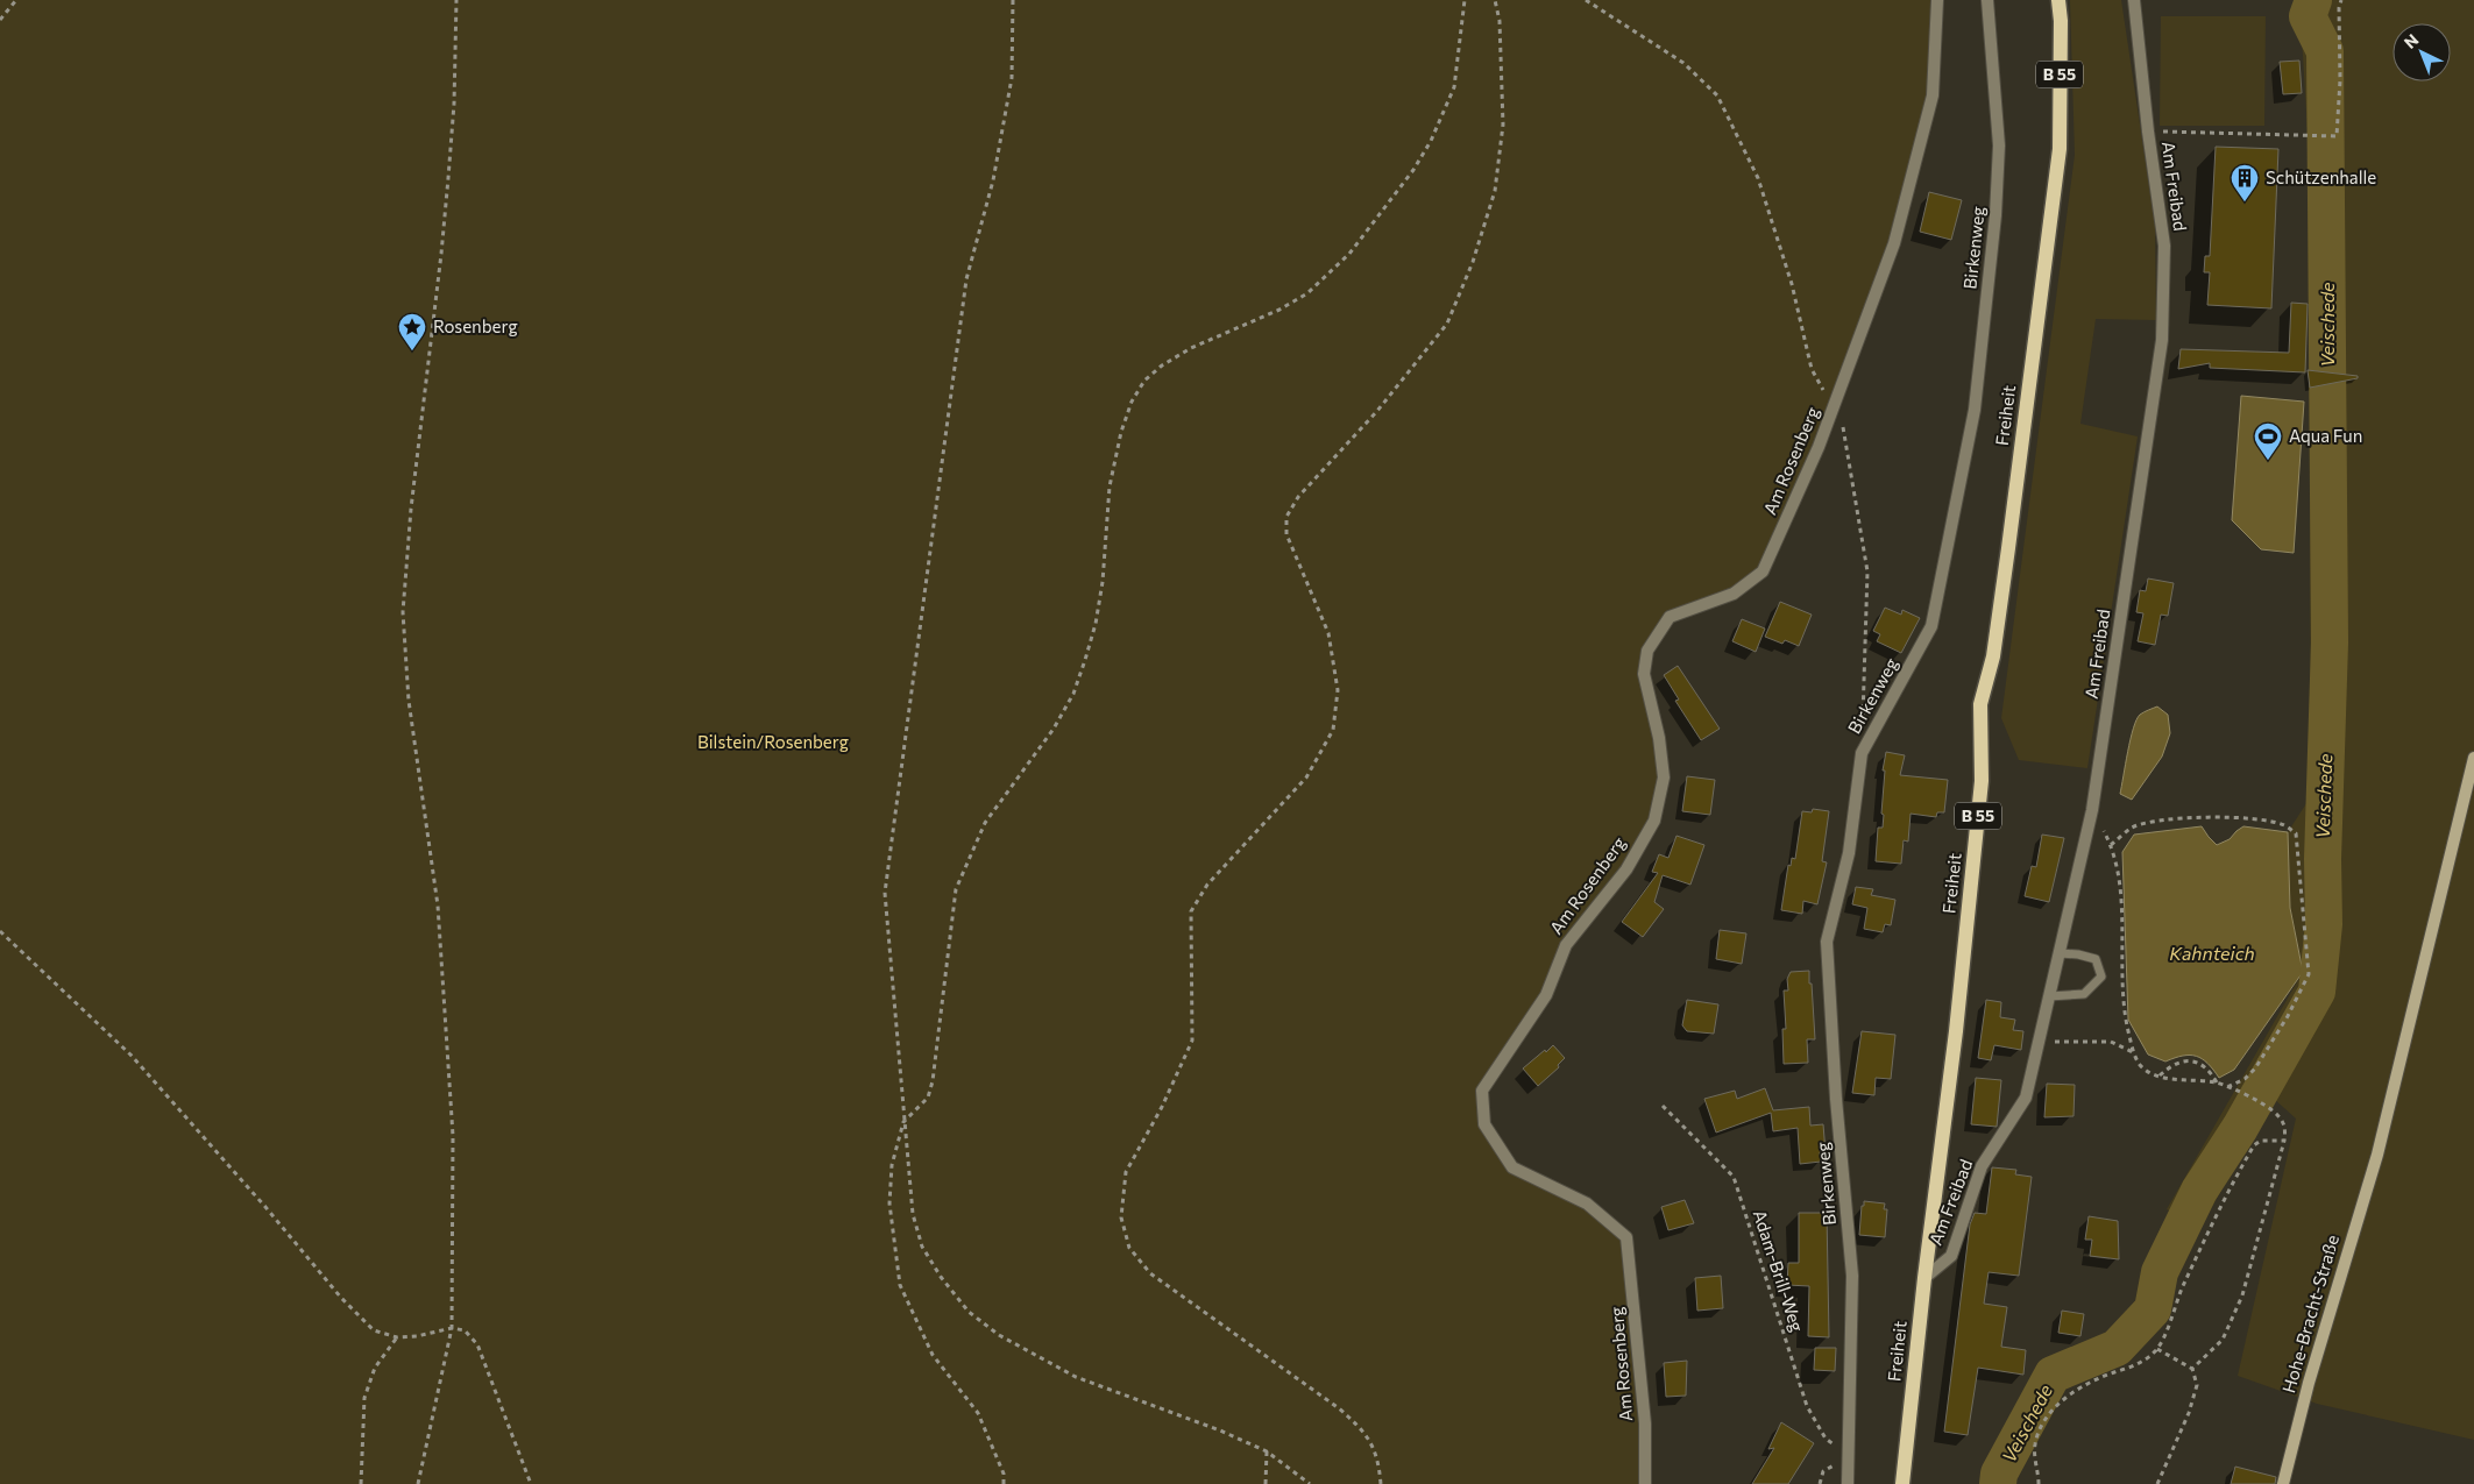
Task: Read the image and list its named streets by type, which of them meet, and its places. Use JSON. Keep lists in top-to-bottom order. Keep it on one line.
{"streets":{"main road":["B 55","Freiheit","Hohe-Bracht-Straße"],"street":["Am Freibad","Birkenweg","Am Rosenberg"],"path":["Adam-Brill-Weg"]},"crossings":[["Am Freibad","Freiheit"],["Birkenweg","Adam-Brill-Weg"]],"water":["Veischede","Kahnteich"],"parks":["Bilstein/Rosenberg"],"places":{"building":["Schützenhalle"],"place":["Rosenberg"],"sports":["Aqua Fun"]},"north":"top left"}
